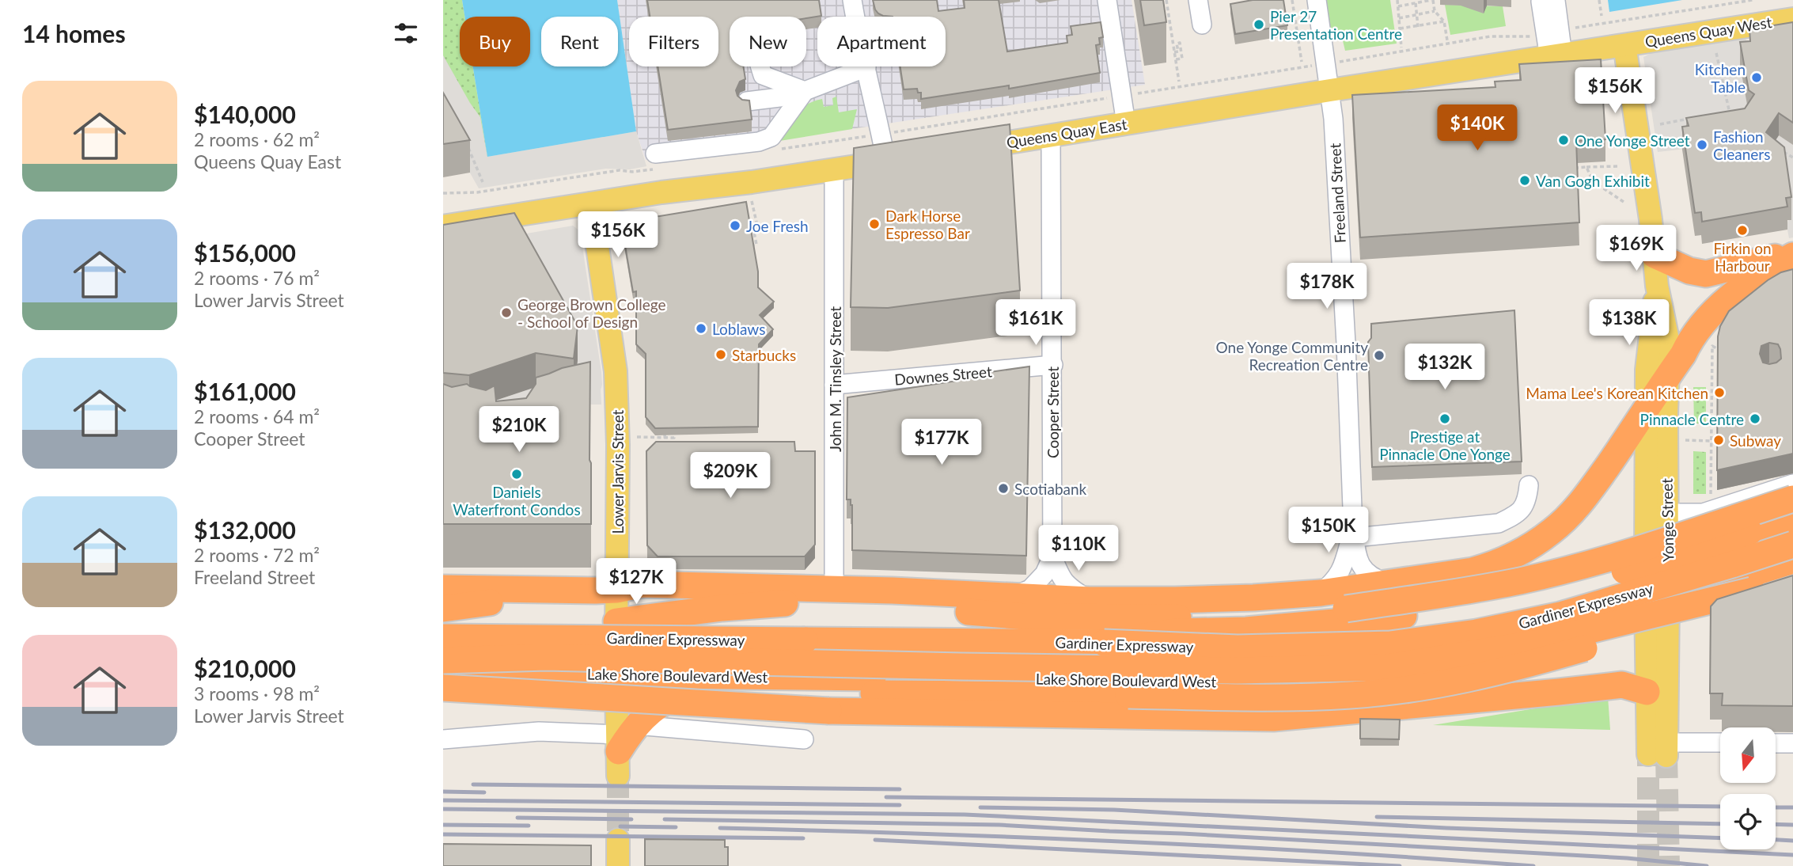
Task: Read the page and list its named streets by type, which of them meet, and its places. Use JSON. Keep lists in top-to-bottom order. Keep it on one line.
{"streets":{"highway":["Gardiner Expressway","Lake Shore Boulevard West"],"main road":["Queens Quay West","Queens Quay East","Lower Jarvis Street","Yonge Street"],"street":["Freeland Street","Downes Street","John M. Tinsley Street","Cooper Street"]},"crossings":[["Queens Quay West","Queens Quay East"],["Queens Quay West","Yonge Street"],["Queens Quay East","Freeland Street"],["Queens Quay East","Cooper Street"],["Queens Quay East","Yonge Street"],["Downes Street","John M. Tinsley Street"],["Downes Street","Cooper Street"],["Lower Jarvis Street","Lake Shore Boulevard West"],["Yonge Street","Lake Shore Boulevard West"]],"places":["Pier 27 Presentation Centre","Kitchen Table","One Yonge Street","Fashion Cleaners","Van Gogh Exhibit","Dark Horse Espresso Bar","Joe Fresh","Firkin on Harbour","George Brown College - School of Design","Loblaws","Starbucks","One Yonge Community Recreation Centre","Mama Lee's Korean Kitchen","Prestige at Pinnacle One Yonge","Pinnacle Centre","Subway","Daniels Waterfront Condos","Scotiabank"],"north":"bottom","page":{"heading":"14 homes","chip":["Buy","Rent","Filters","New","Apartment"],"list":[{"name":"$140,000","note":"2 rooms · 62 m² · Queens Quay East"},{"name":"$156,000","note":"2 rooms · 76 m² · Lower Jarvis Street"},{"name":"$161,000","note":"2 rooms · 64 m² · Cooper Street"},{"name":"$132,000","note":"2 rooms · 72 m² · Freeland Street"},{"name":"$210,000","note":"3 rooms · 98 m² · Lower Jarvis Street"}],"price":["$156K","$140K","$156K","$169K","$178K","$161K","$138K","$132K","$210K","$177K","$209K","$150K","$110K","$127K"]}}
